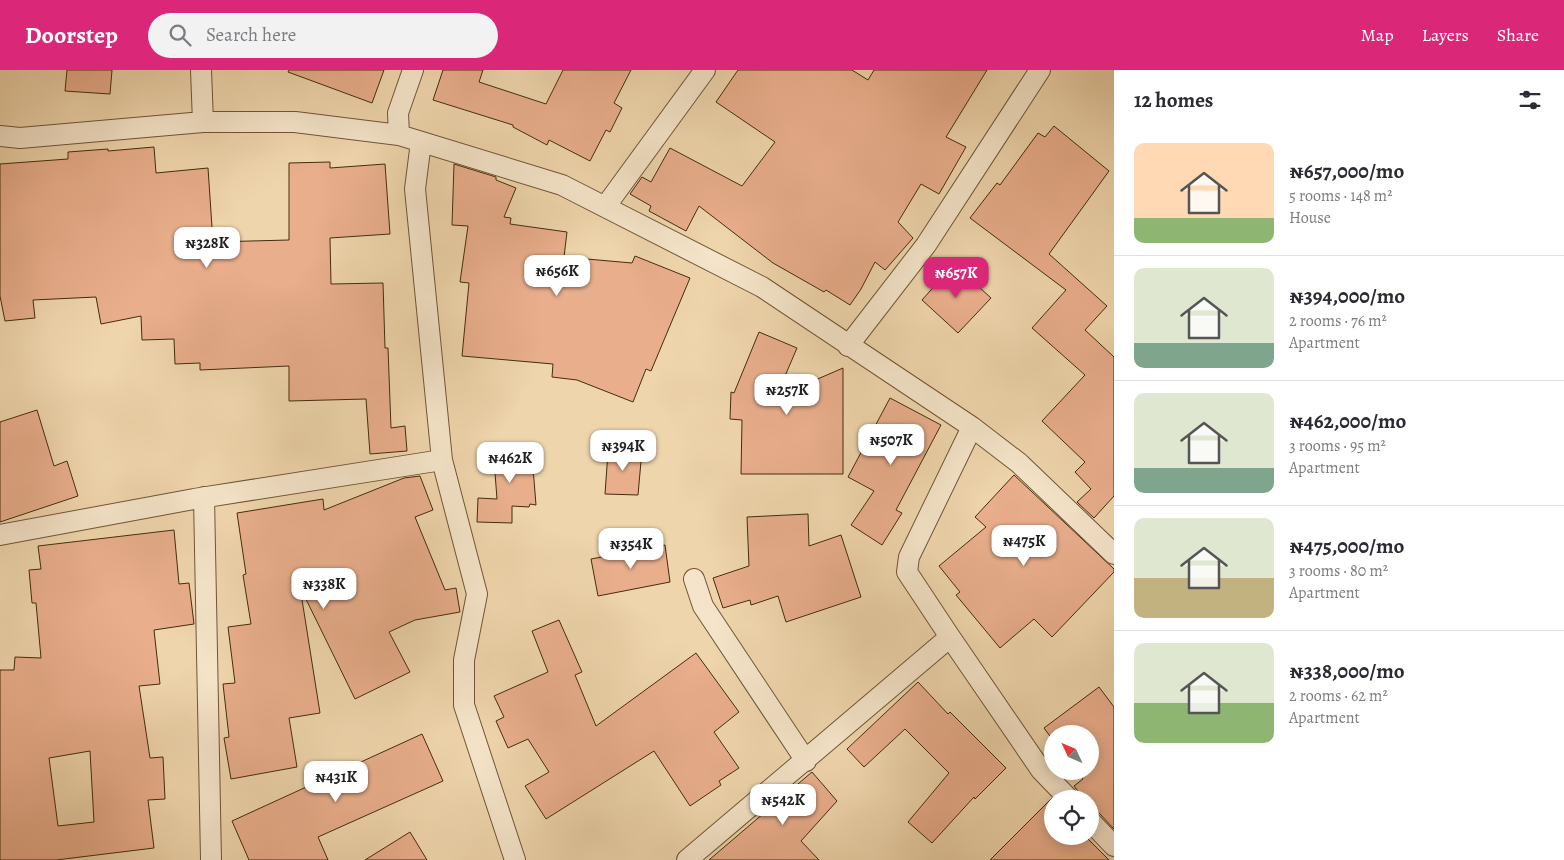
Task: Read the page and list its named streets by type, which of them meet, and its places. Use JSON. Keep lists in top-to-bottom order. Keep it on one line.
{"north":"top left","page":{"header":"Doorstep","search":"Search here","nav":["Map","Layers","Share"],"heading":"12 homes","list":[{"name":"₦657,000/mo","note":"5 rooms · 148 m² · House"},{"name":"₦394,000/mo","note":"2 rooms · 76 m² · Apartment"},{"name":"₦462,000/mo","note":"3 rooms · 95 m² · Apartment"},{"name":"₦475,000/mo","note":"3 rooms · 80 m² · Apartment"},{"name":"₦338,000/mo","note":"2 rooms · 62 m² · Apartment"}],"price":["₦328K","₦656K","₦657K","₦257K","₦507K","₦394K","₦462K","₦475K","₦354K","₦338K","₦431K","₦542K"]}}
